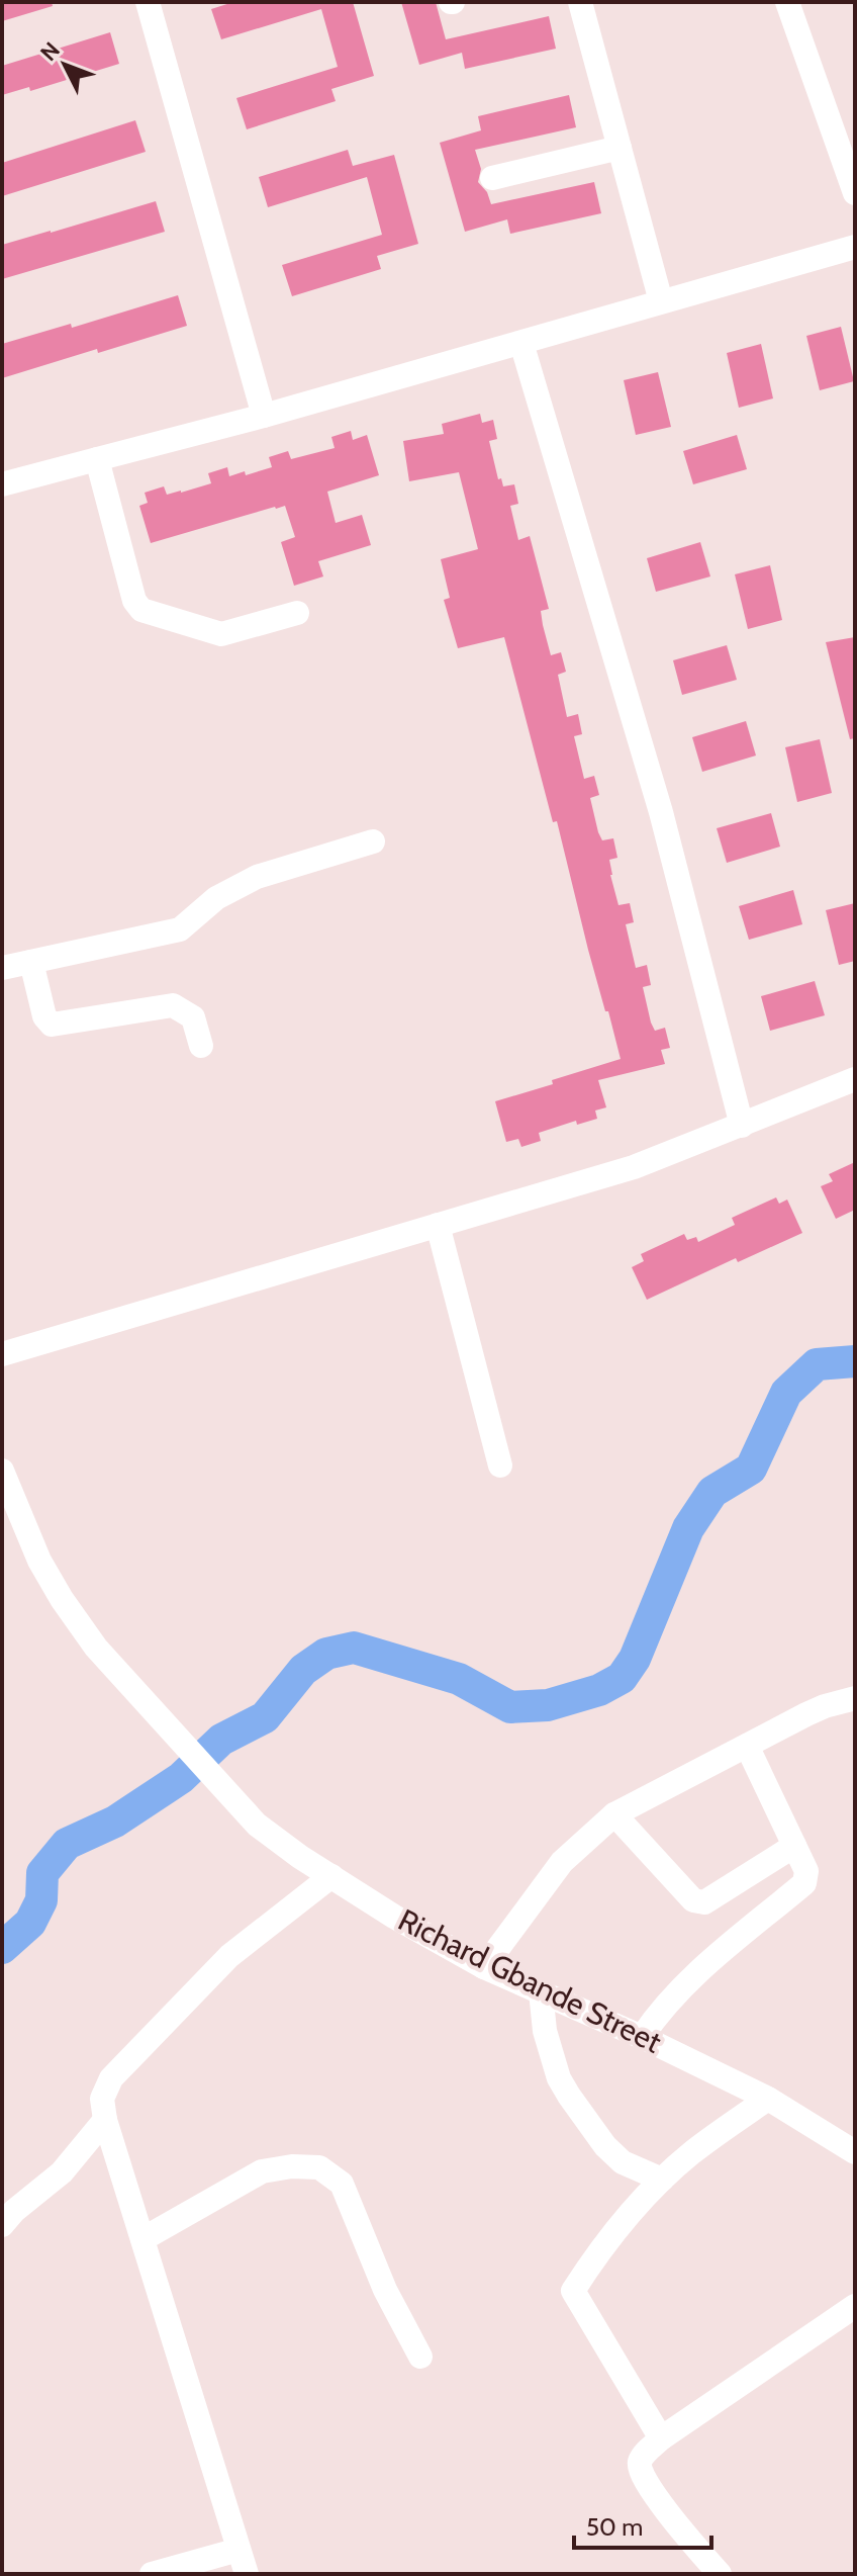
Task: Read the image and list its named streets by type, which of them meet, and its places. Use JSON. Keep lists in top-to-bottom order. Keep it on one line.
{"streets":{"street":["Richard Gbande Street"]},"scale_bar":"50 m","north":"top left"}
